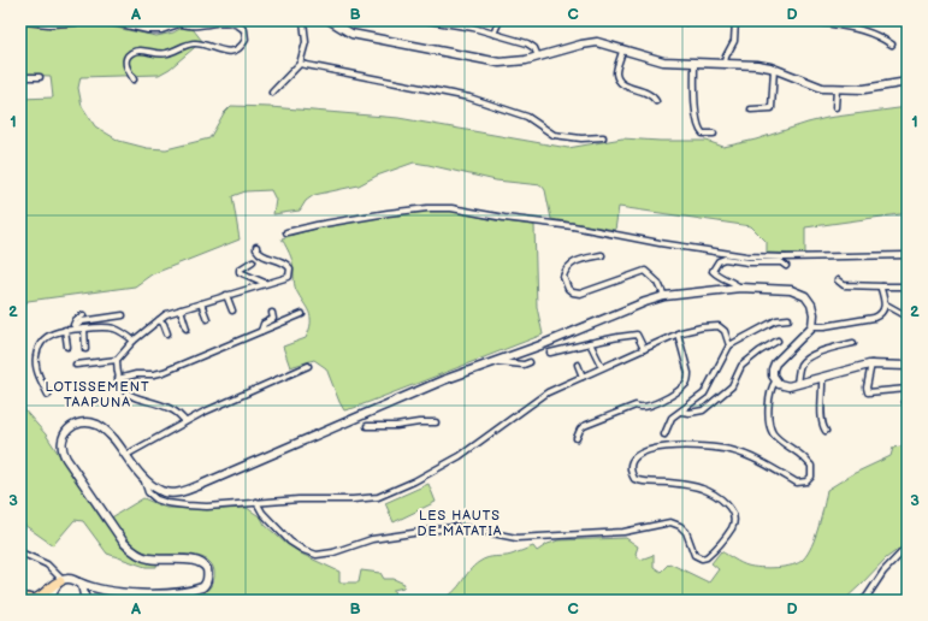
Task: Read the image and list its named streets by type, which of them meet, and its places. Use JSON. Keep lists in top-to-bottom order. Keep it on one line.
{"districts":["LOTISSEMENT TAAPUNA","LES HAUTS DE MATATIA"],"grid":{"columns":["A","B","C","D"],"rows":["1","2","3"]}}
